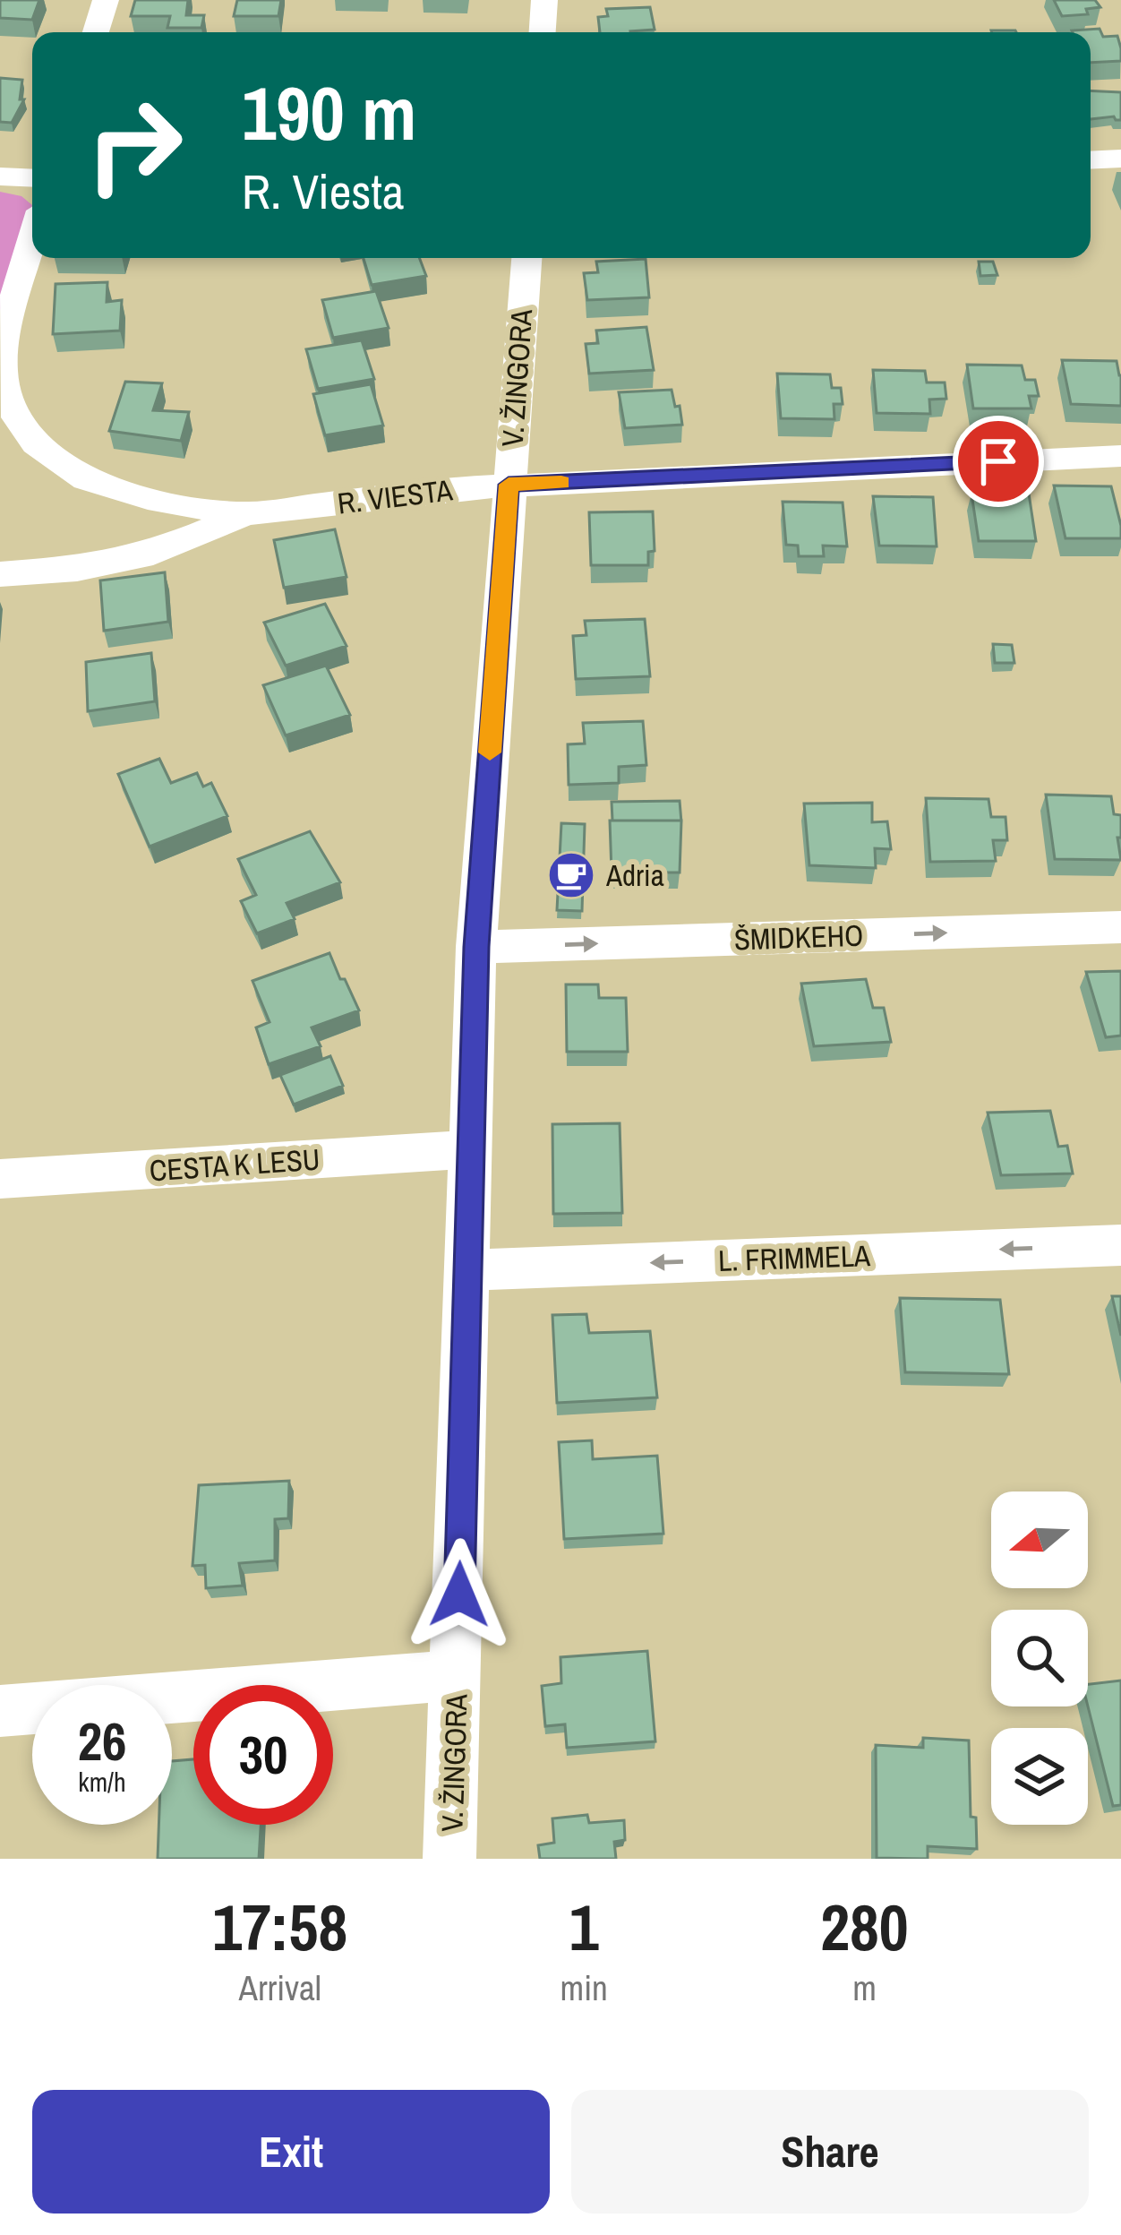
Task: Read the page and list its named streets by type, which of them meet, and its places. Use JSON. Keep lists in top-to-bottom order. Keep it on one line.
{"streets":{"street":["V. ŽINGORA","R. VIESTA","ŠMIDKEHO","CESTA K LESU","L. FRIMMELA"]},"crossings":[["V. ŽINGORA","R. VIESTA"],["V. ŽINGORA","ŠMIDKEHO"],["V. ŽINGORA","CESTA K LESU"],["V. ŽINGORA","L. FRIMMELA"]],"one_way":["ŠMIDKEHO","L. FRIMMELA"],"places":{"cafe":["Adria"]},"north":"left","page":{"turn":["190 m","R. Viesta"],"speed":"26 km/h","limit":"30","eta":["17:58","Arrival","1","min","280","m"],"buttons":["Exit","Share"]}}
